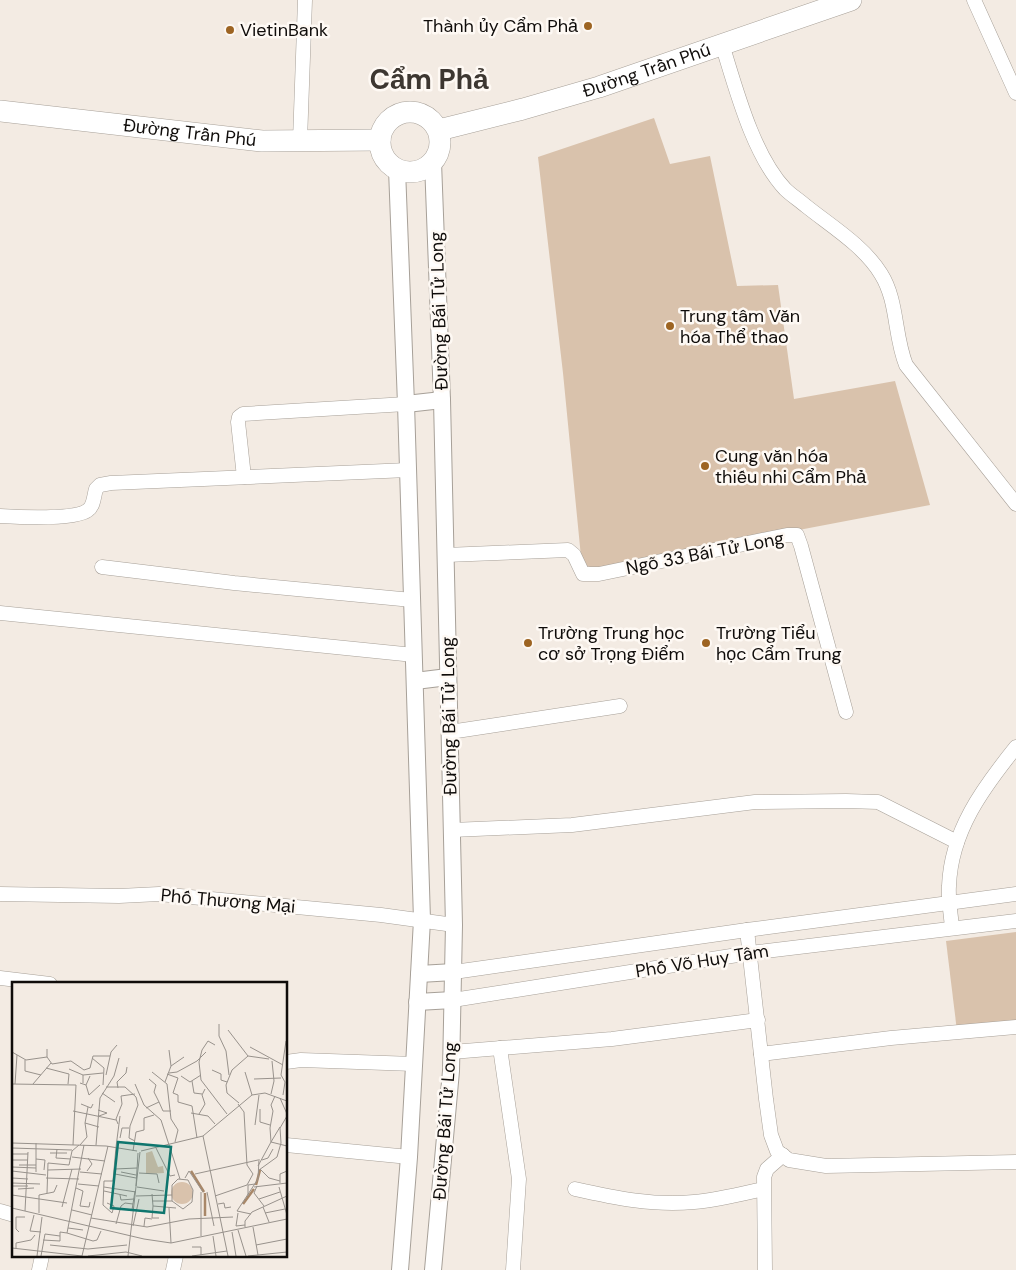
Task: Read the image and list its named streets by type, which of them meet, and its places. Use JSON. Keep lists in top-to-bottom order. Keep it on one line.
{"streets":{"main road":["Đường Trần Phú"],"street":["Đường Bái Tử Long","Ngõ 33 Bái Tử Long","Phố Thương Mại","Phố Võ Huy Tâm"]},"crossings":[["Đường Trần Phú","Đường Bái Tử Long"],["Đường Bái Tử Long","Ngõ 33 Bái Tử Long"],["Đường Bái Tử Long","Phố Thương Mại"],["Đường Bái Tử Long","Phố Võ Huy Tâm"]],"districts":["Cẩm Phả"],"places":["Thành ủy Cẩm Phả","VietinBank","Trung tâm Văn hóa Thể thao","Cung văn hóa thiếu nhi Cẩm Phả","Trường Trung học cơ sở Trọng Điểm","Trường Tiểu học Cẩm Trung"]}
